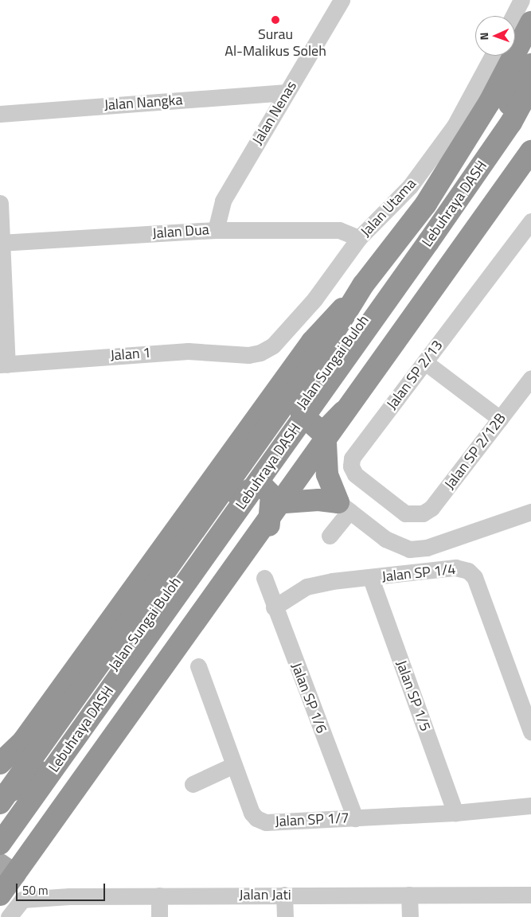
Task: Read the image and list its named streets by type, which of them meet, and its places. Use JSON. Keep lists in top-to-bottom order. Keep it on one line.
{"streets":{"highway":["Lebuhraya DASH","Jalan Sungai Buloh"],"street":["Jalan Nangka","Jalan Nenas","Jalan Utama","Jalan Dua","Jalan 1","Jalan SP 2/13","Jalan SP 2/12B","Jalan SP 1/4","Jalan SP 1/5","Jalan SP 1/6","Jalan SP 1/7","Jalan Jati"]},"crossings":[["Jalan Nangka","Jalan Nenas"],["Jalan Nenas","Jalan Dua"],["Jalan Utama","Jalan Dua"],["Jalan Utama","Jalan 1"],["Jalan SP 2/13","Jalan SP 2/12B"],["Jalan SP 1/4","Jalan SP 1/5"],["Jalan SP 1/4","Jalan SP 1/6"],["Jalan SP 1/5","Jalan SP 1/7"],["Jalan SP 1/6","Jalan SP 1/7"]],"places":["Surau Al-Malikus Soleh"],"scale_bar":"50 m","north":"left"}
